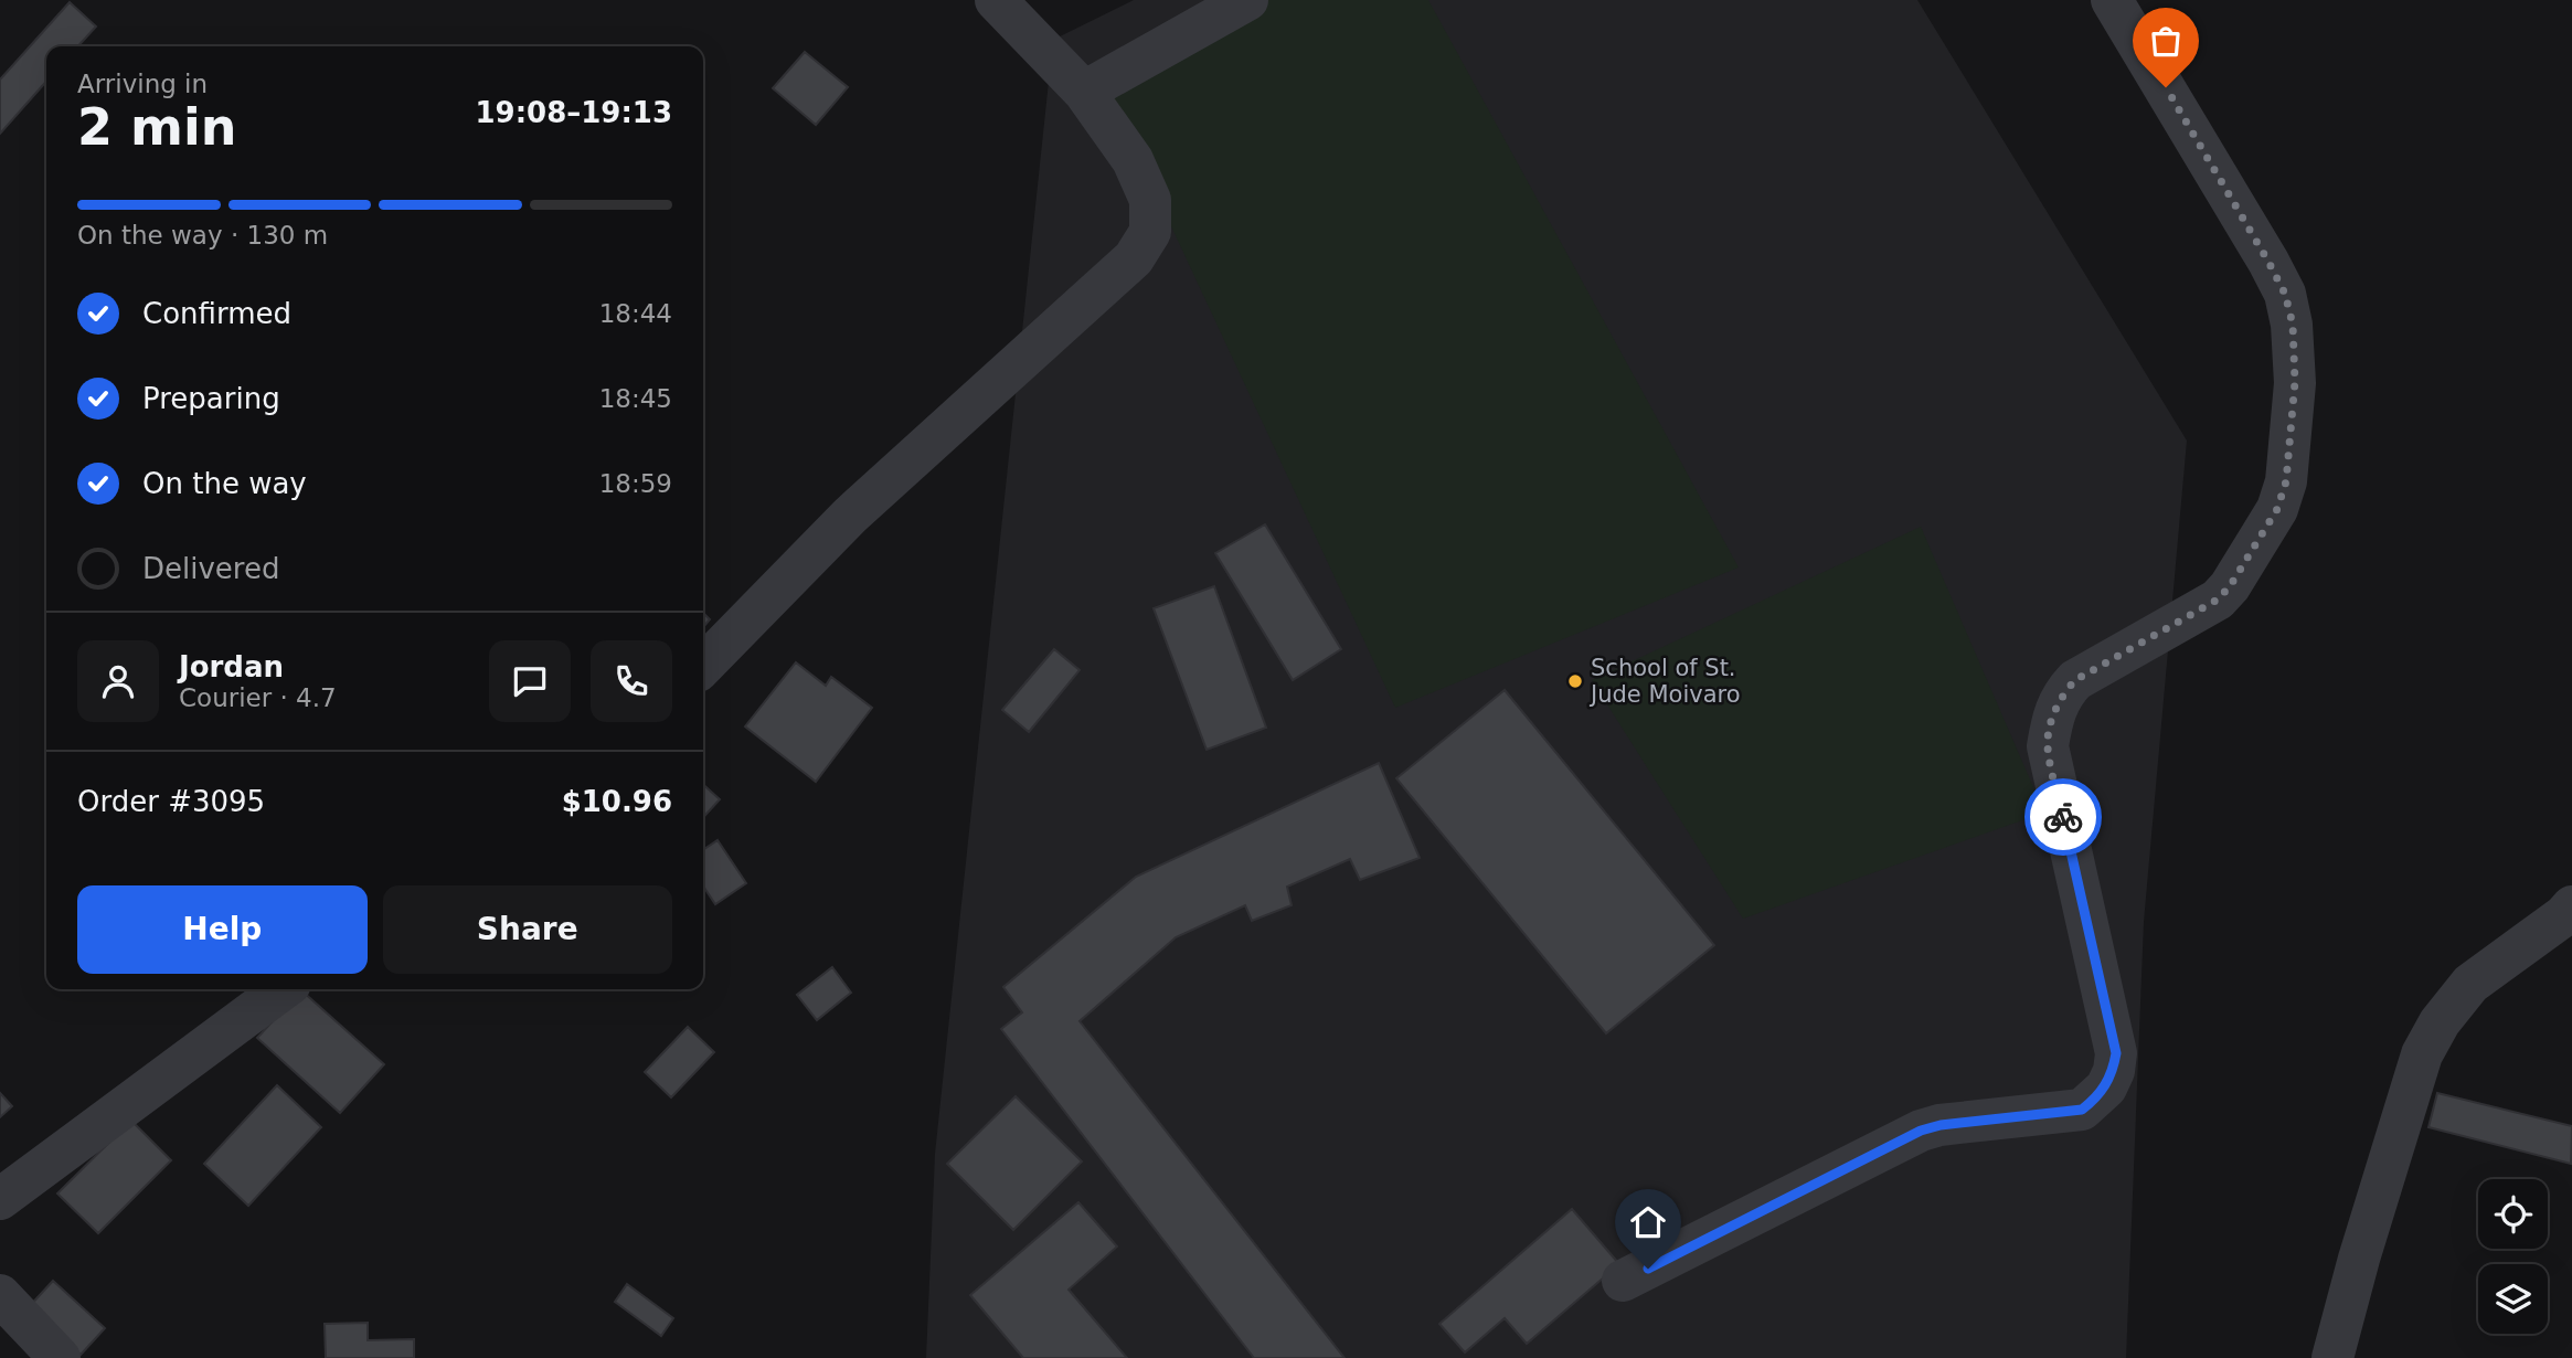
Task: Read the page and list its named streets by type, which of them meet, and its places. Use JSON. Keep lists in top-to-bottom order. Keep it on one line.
{"places":["School of St. Jude Moivaro"],"page":{"heading":["2 min","Arriving in","19:08–19:13"],"panel":["Jordan","Courier · 4.7","Order #3095","$10.96"],"bar":"On the way · 130 m","list":[["Confirmed","18:44"],["Preparing","18:45"],["On the way","18:59"],"Delivered"],"buttons":["Help","Share"]}}
